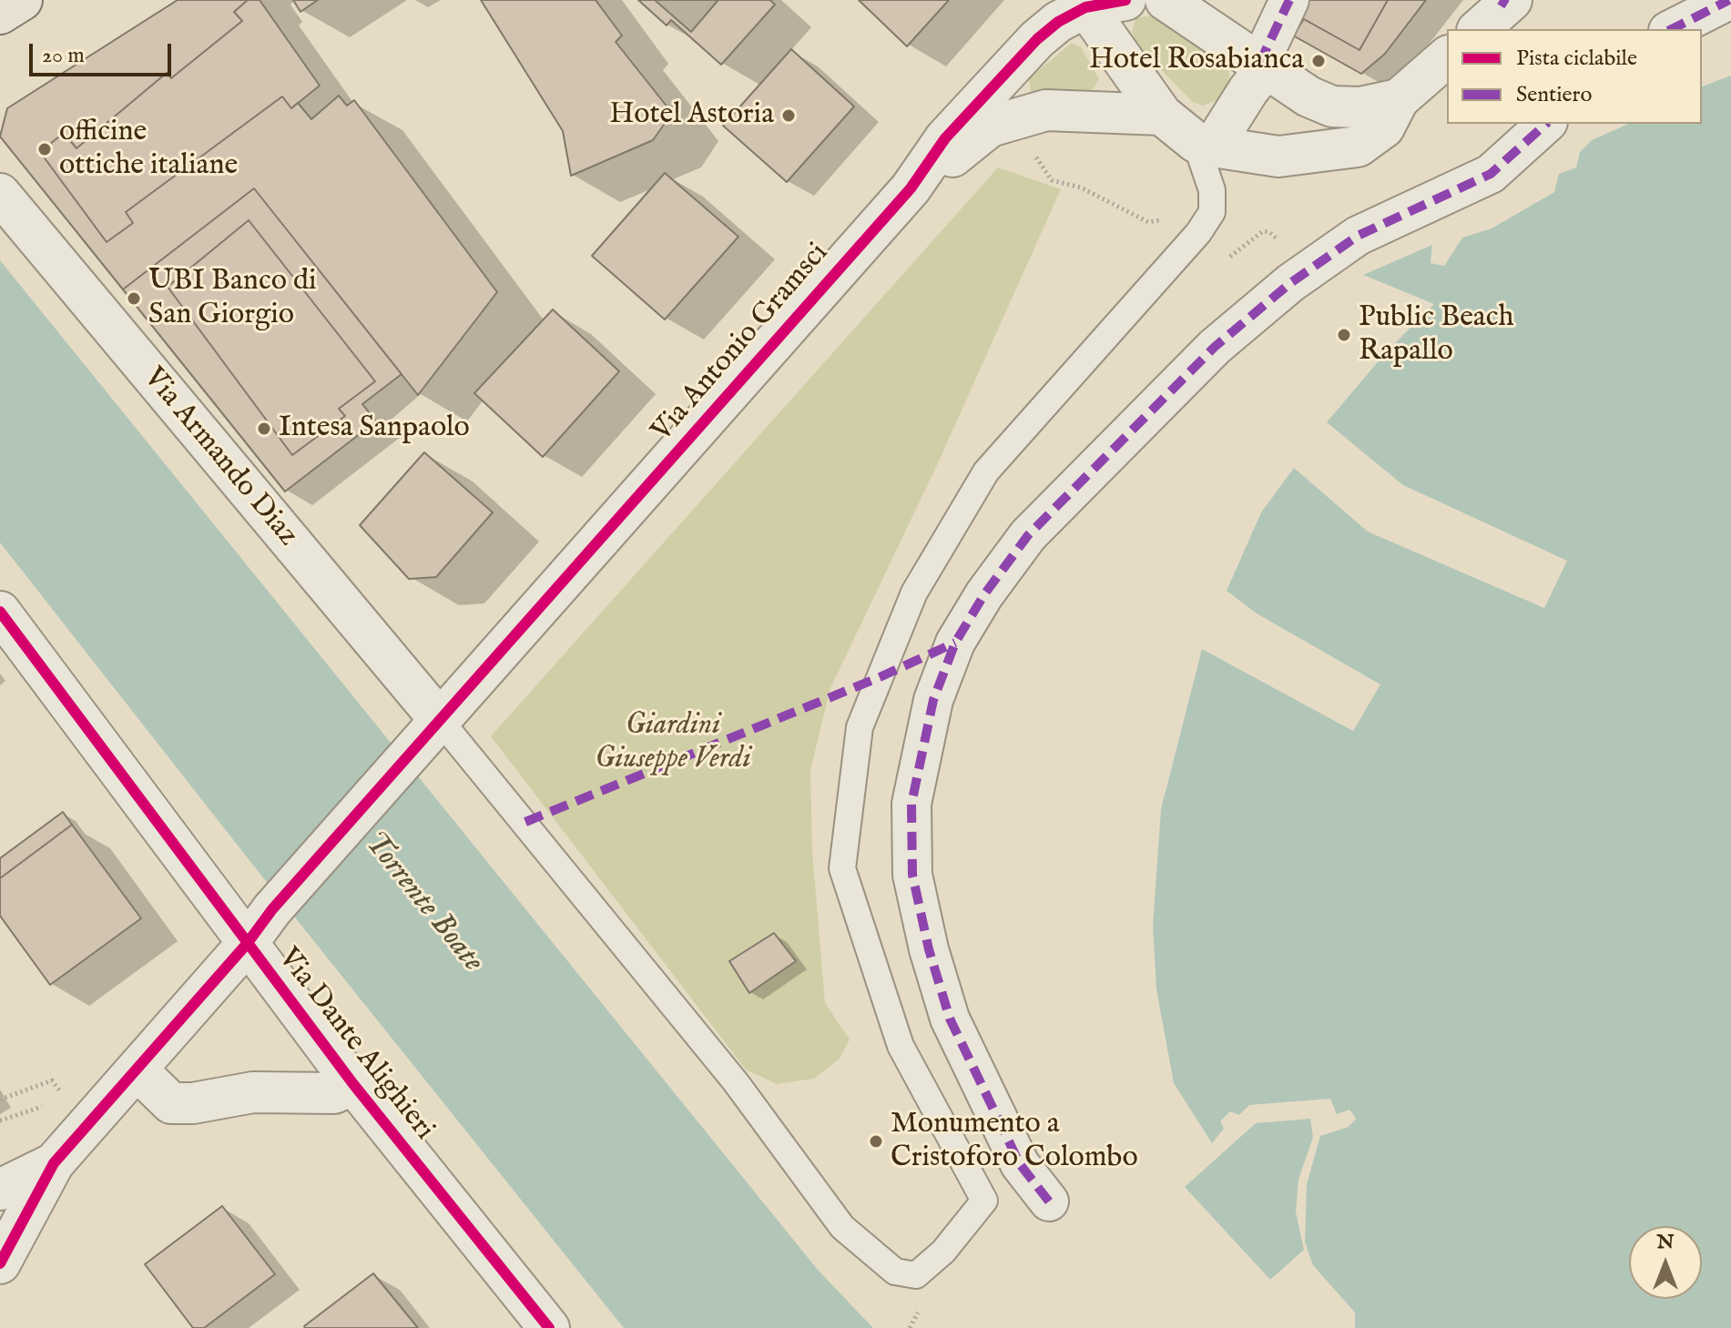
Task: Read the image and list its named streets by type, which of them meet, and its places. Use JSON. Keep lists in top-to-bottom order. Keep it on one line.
{"streets":{"street":["Via Antonio Gramsci","Via Armando Diaz","Via Dante Alighieri"]},"crossings":[["Via Antonio Gramsci","Via Armando Diaz"],["Via Antonio Gramsci","Via Dante Alighieri"]],"water":["Torrente Boate"],"parks":["Giardini Giuseppe Verdi"],"places":["Hotel Rosabianca","Hotel Astoria","officine ottiche italiane","UBI Banco di San Giorgio","Public Beach Rapallo","Intesa Sanpaolo","Monumento a Cristoforo Colombo"],"legend":["Pista ciclabile","Sentiero"],"scale_bar":"20 m","north":"top"}
